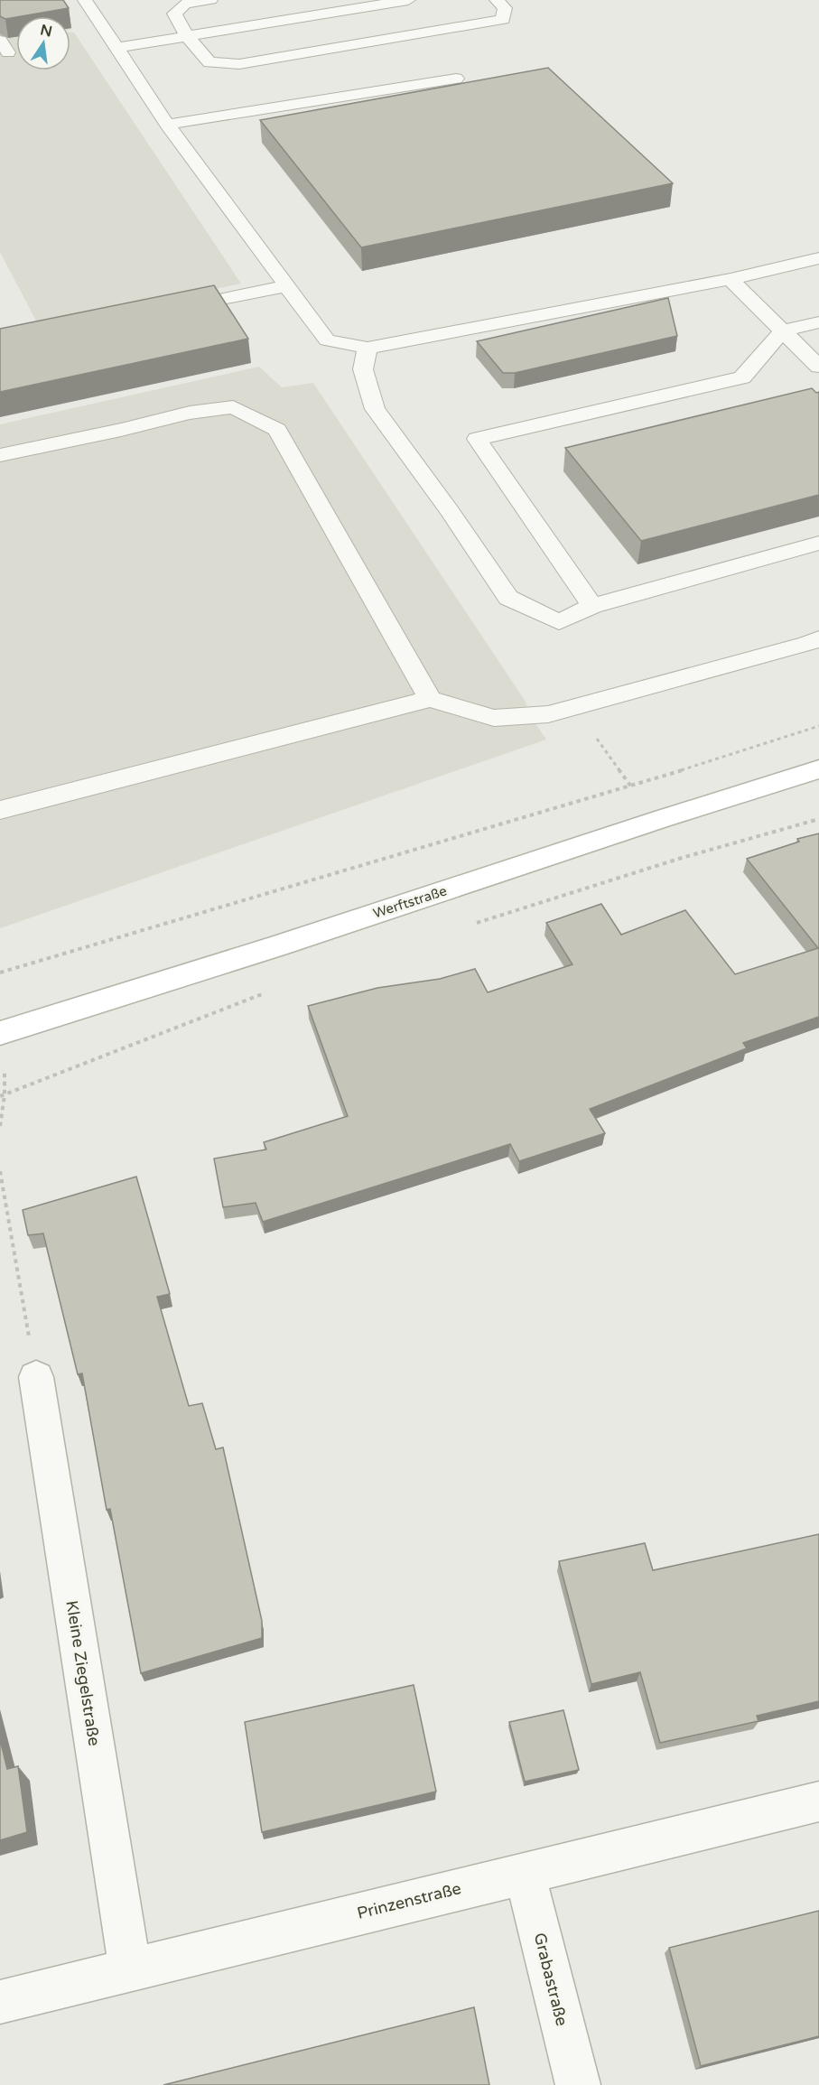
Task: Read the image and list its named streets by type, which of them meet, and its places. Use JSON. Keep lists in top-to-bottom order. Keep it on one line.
{"streets":{"main road":["Werftstraße"],"street":["Kleine Ziegelstraße","Prinzenstraße","Grabastraße"]},"crossings":[["Kleine Ziegelstraße","Prinzenstraße"],["Prinzenstraße","Grabastraße"]],"north":"top"}
